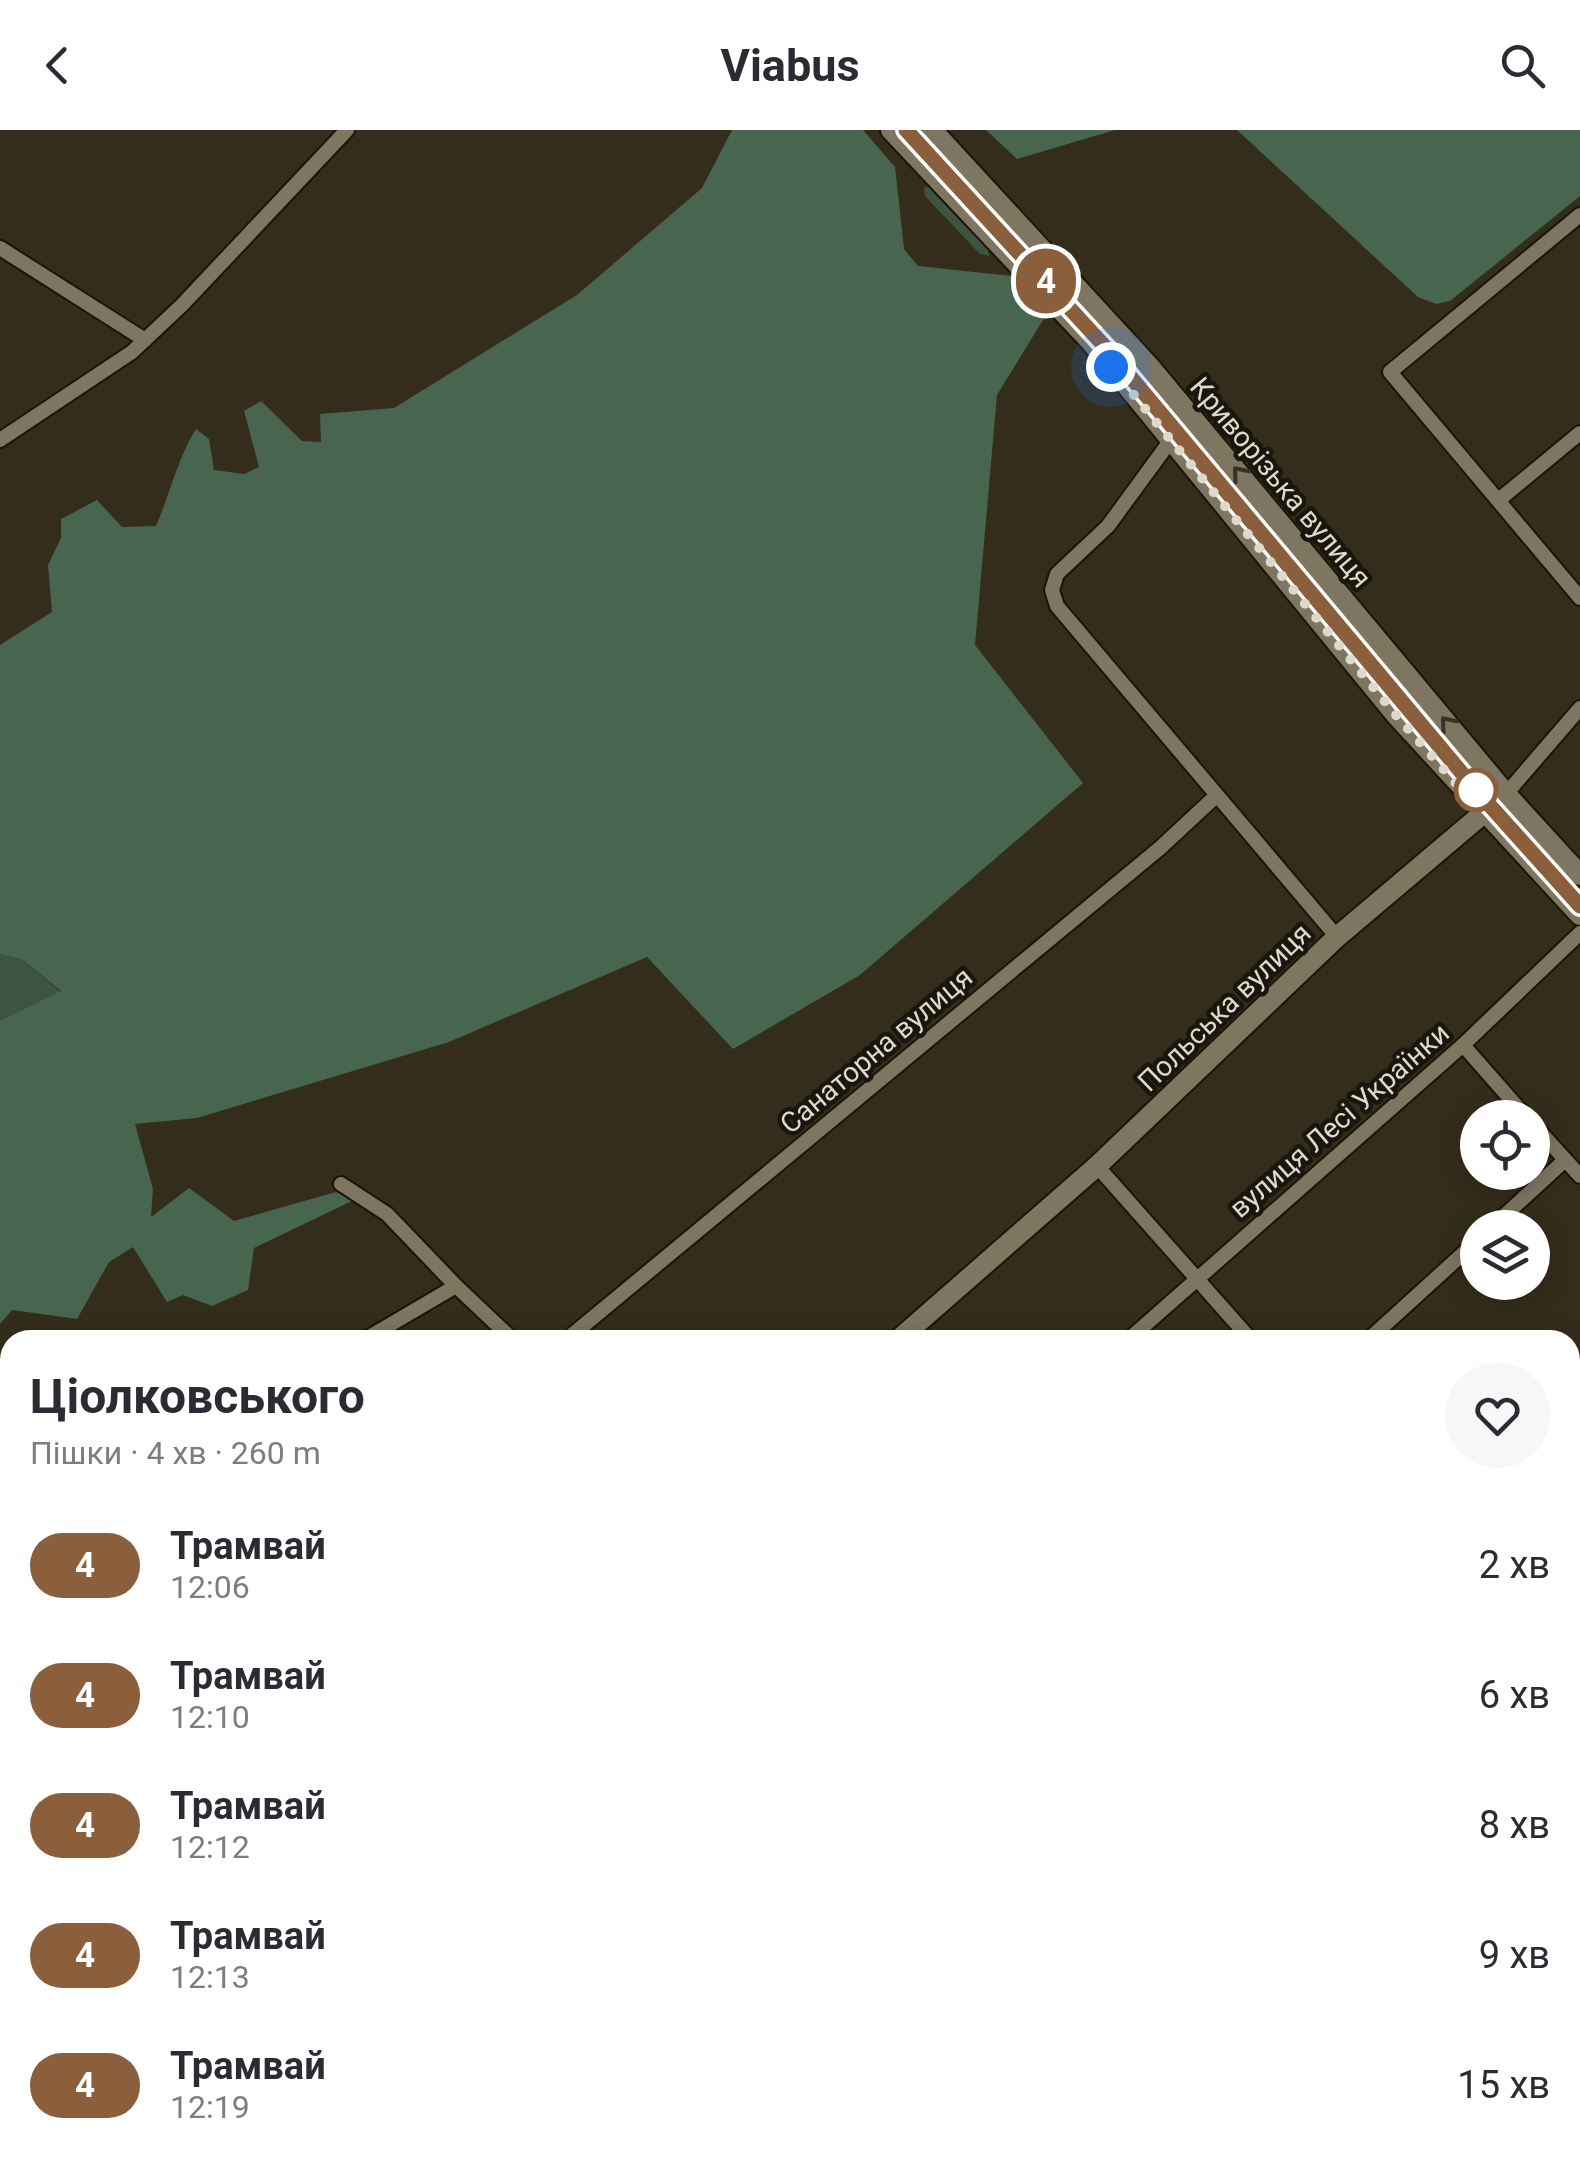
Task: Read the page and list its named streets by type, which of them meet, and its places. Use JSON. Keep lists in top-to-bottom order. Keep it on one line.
{"streets":{"main road":["Криворізька вулиця","Польська вулиця"],"street":["Санаторна вулиця","вулиця Лесі Українки"]},"crossings":[["Криворізька вулиця","Польська вулиця"]],"lines":["tram line 4"],"page":{"header":"Viabus","on_map":"4","heading":["Ціолковського","Пішки · 4 хв · 260 m"],"list":[{"mark":"4","name":"Трамвай","note":"12:06","value":"2 хв"},{"mark":"4","name":"Трамвай","note":"12:10","value":"6 хв"},{"mark":"4","name":"Трамвай","note":"12:12","value":"8 хв"},{"mark":"4","name":"Трамвай","note":"12:13","value":"9 хв"},{"mark":"4","name":"Трамвай","note":"12:19","value":"15 хв"}]}}
